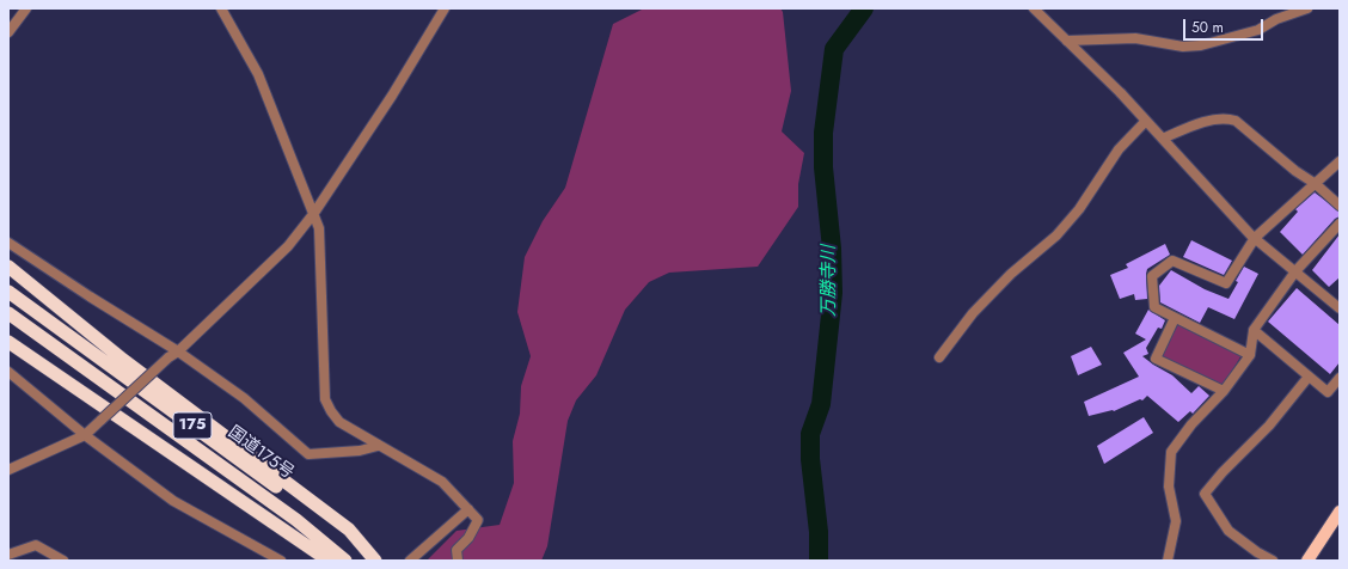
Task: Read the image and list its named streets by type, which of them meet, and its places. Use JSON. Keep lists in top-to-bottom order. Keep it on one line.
{"streets":{"highway":["175","国道175号"]},"water":["万勝寺川"],"scale_bar":"50 m"}
